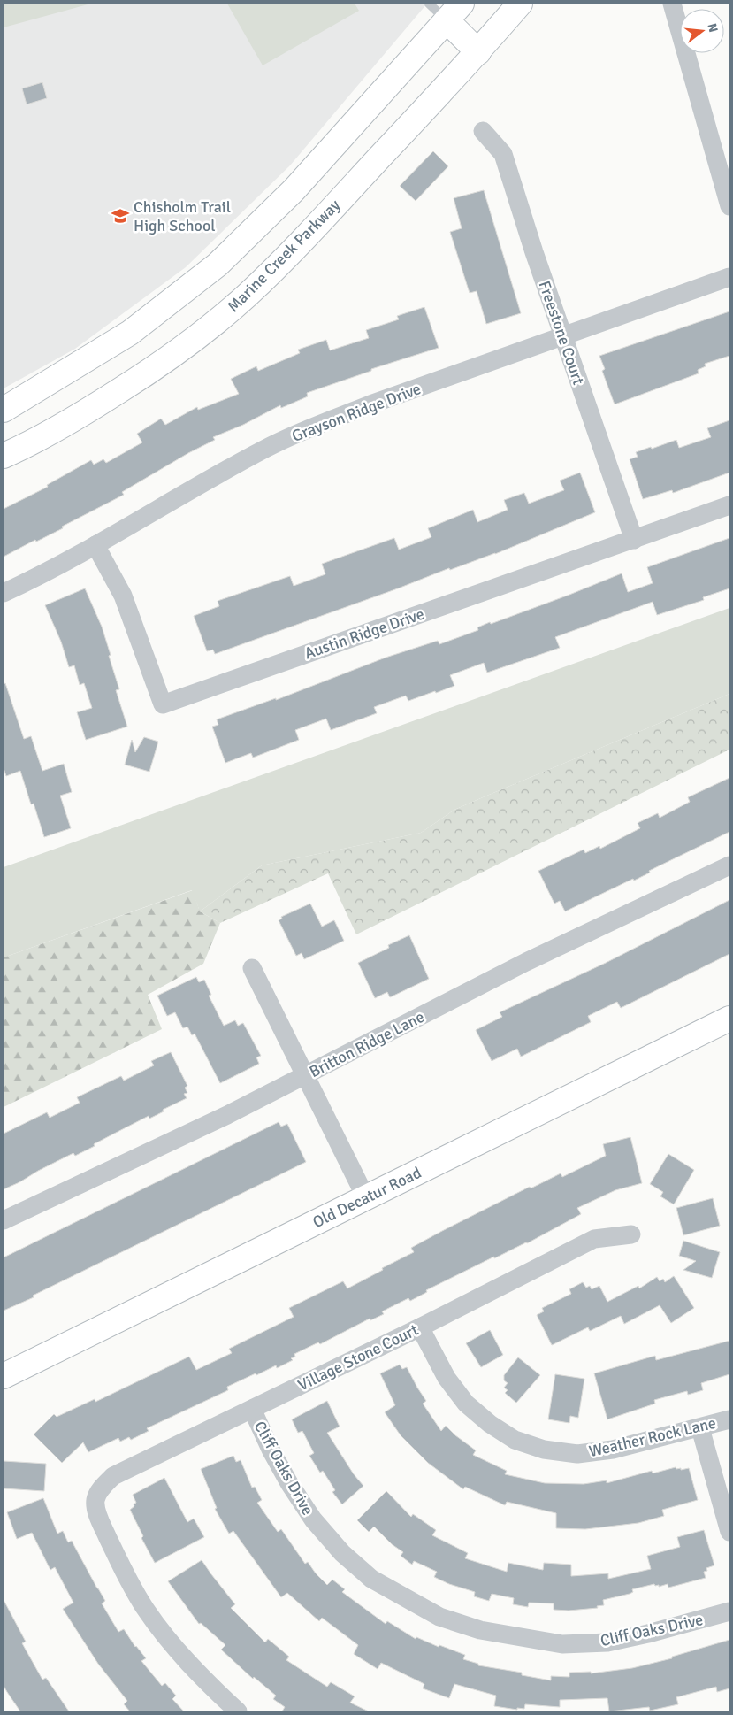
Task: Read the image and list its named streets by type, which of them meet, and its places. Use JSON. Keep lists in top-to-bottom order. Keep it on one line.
{"streets":{"main road":["Marine Creek Parkway","Old Decatur Road"],"street":["Freestone Court","Grayson Ridge Drive","Austin Ridge Drive","Britton Ridge Lane","Village Stone Court","Weather Rock Lane","Cliff Oaks Drive"]},"crossings":[["Freestone Court","Grayson Ridge Drive"],["Freestone Court","Austin Ridge Drive"],["Grayson Ridge Drive","Austin Ridge Drive"],["Village Stone Court","Weather Rock Lane"],["Village Stone Court","Cliff Oaks Drive"]],"places":{"school or university":["Chisholm Trail High School"]},"north":"right"}
